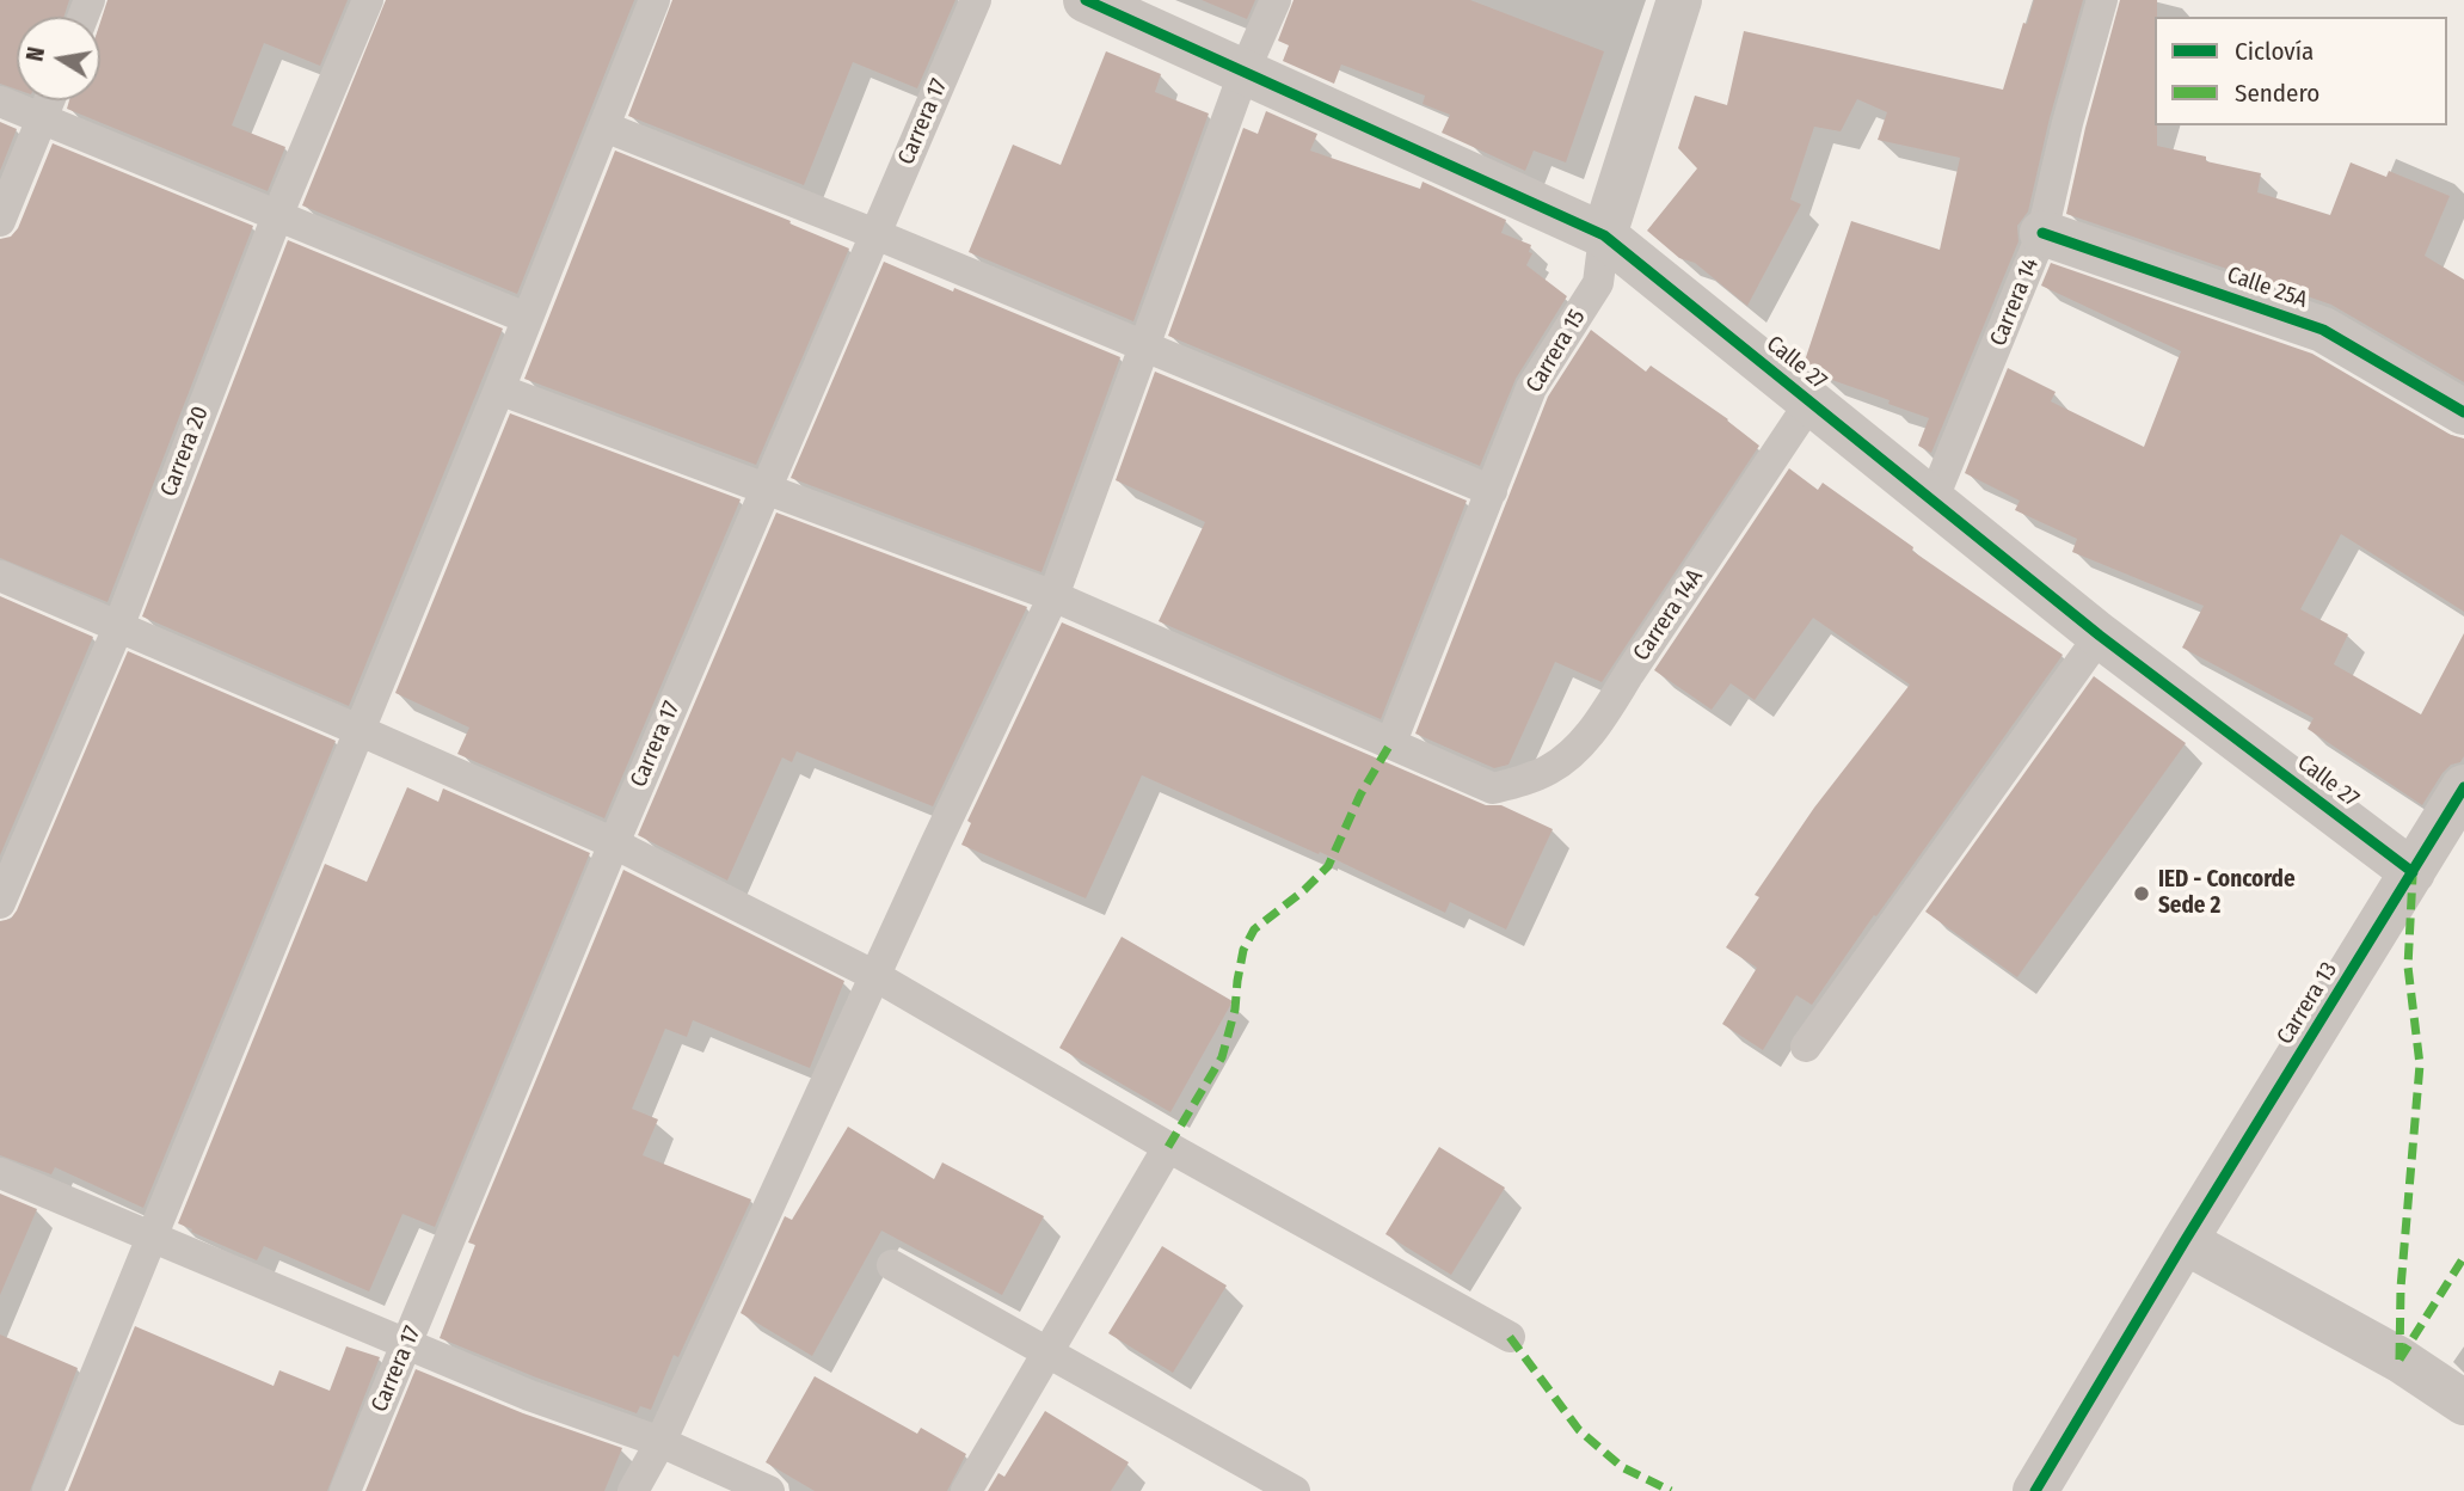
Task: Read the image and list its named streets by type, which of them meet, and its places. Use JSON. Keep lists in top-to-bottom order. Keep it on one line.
{"streets":{"street":["Calle 25A","Carrera 15","Calle 27","Carrera 13"],"lane":["Carrera 17","Carrera 14","Carrera 20","Carrera 14A"]},"crossings":[["Calle 25A","Carrera 14"],["Carrera 14","Calle 27"],["Carrera 15","Calle 27"],["Carrera 15","Carrera 14A"],["Calle 27","Carrera 14A"],["Calle 27","Carrera 13"]],"places":["IED - Concorde Sede 2"],"legend":["Ciclovía","Sendero"],"north":"left"}
